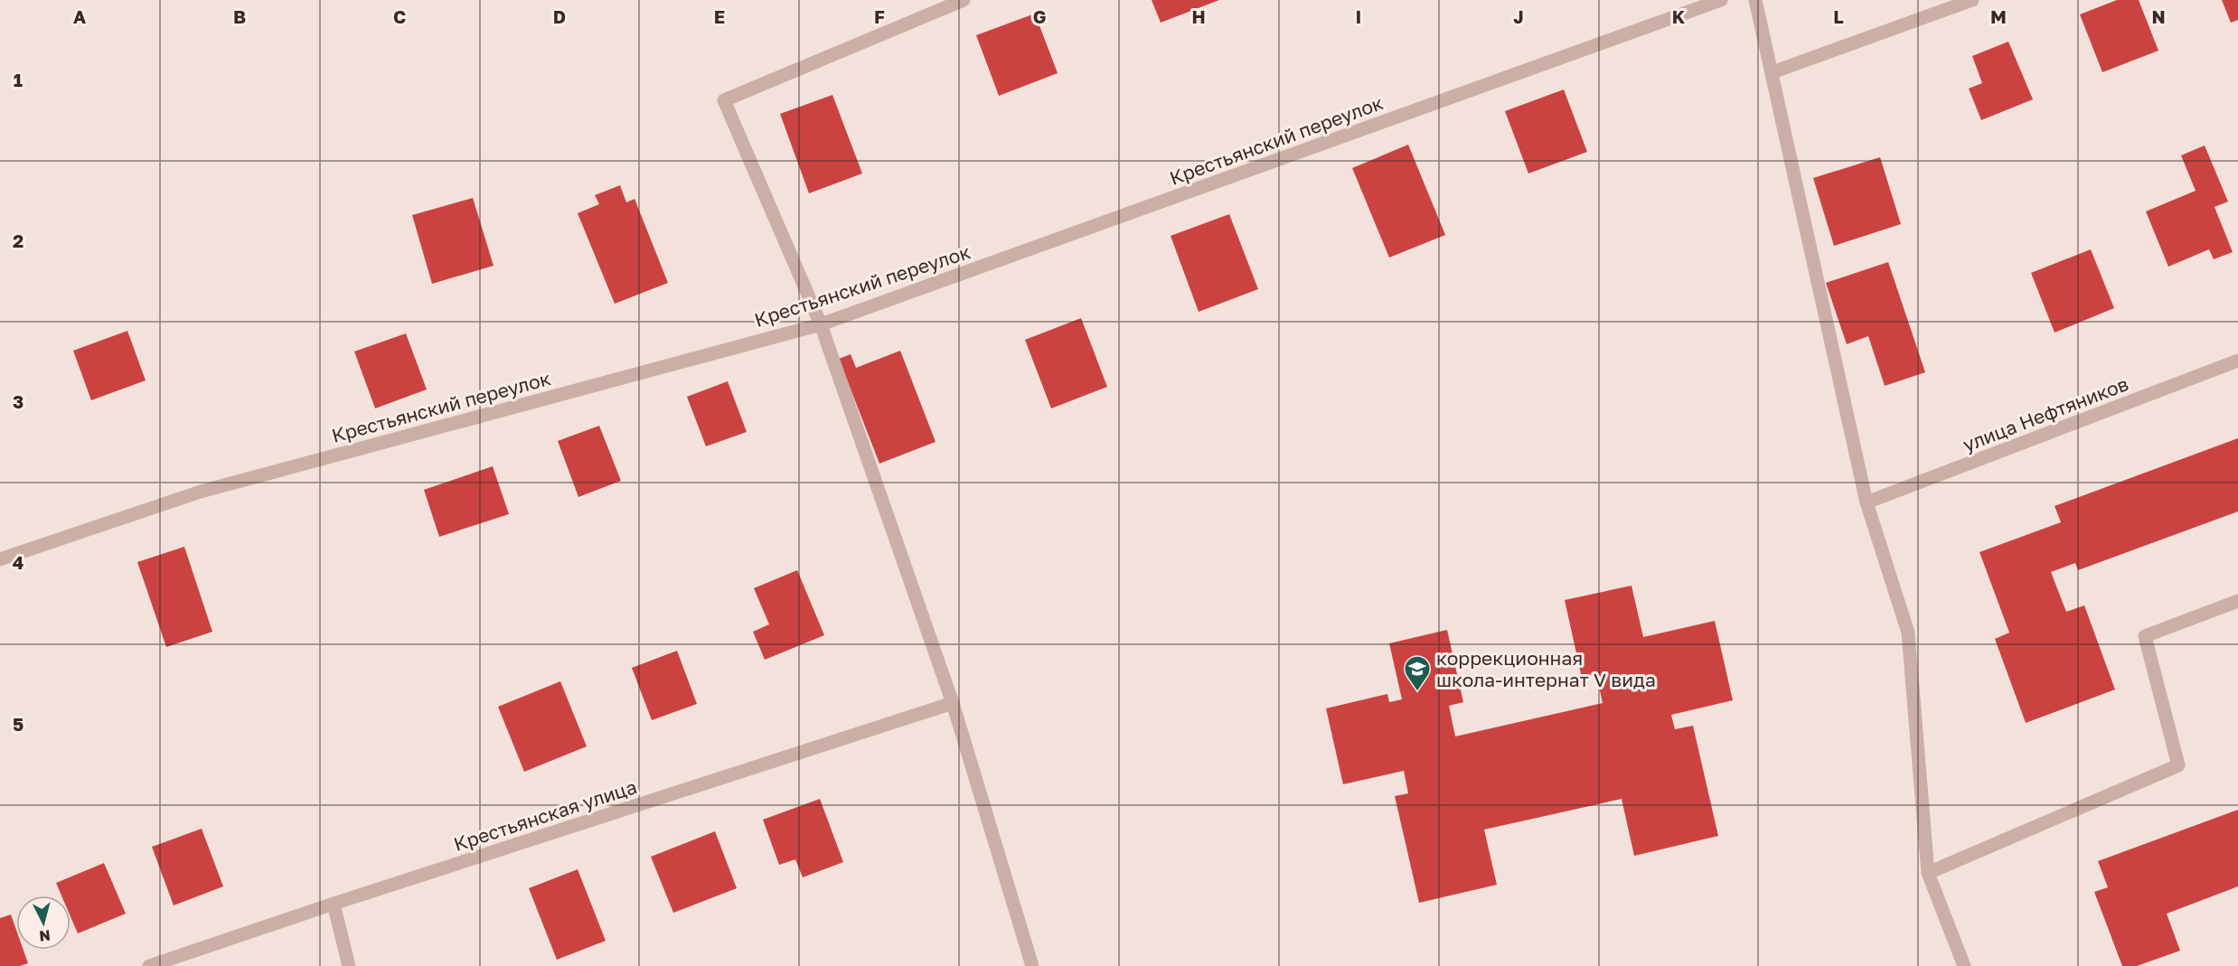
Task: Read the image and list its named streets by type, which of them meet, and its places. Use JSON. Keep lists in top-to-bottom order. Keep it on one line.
{"streets":{"street":["Крестьянский переулок","улица Нефтяников","Крестьянская улица"]},"places":{"school or university":["коррекционная школа-интернат V вида"]},"north":"bottom","grid":{"columns":["A","B","C","D","E","F","G","H","I","J","K","L","M","N"],"rows":["1","2","3","4","5"]}}
